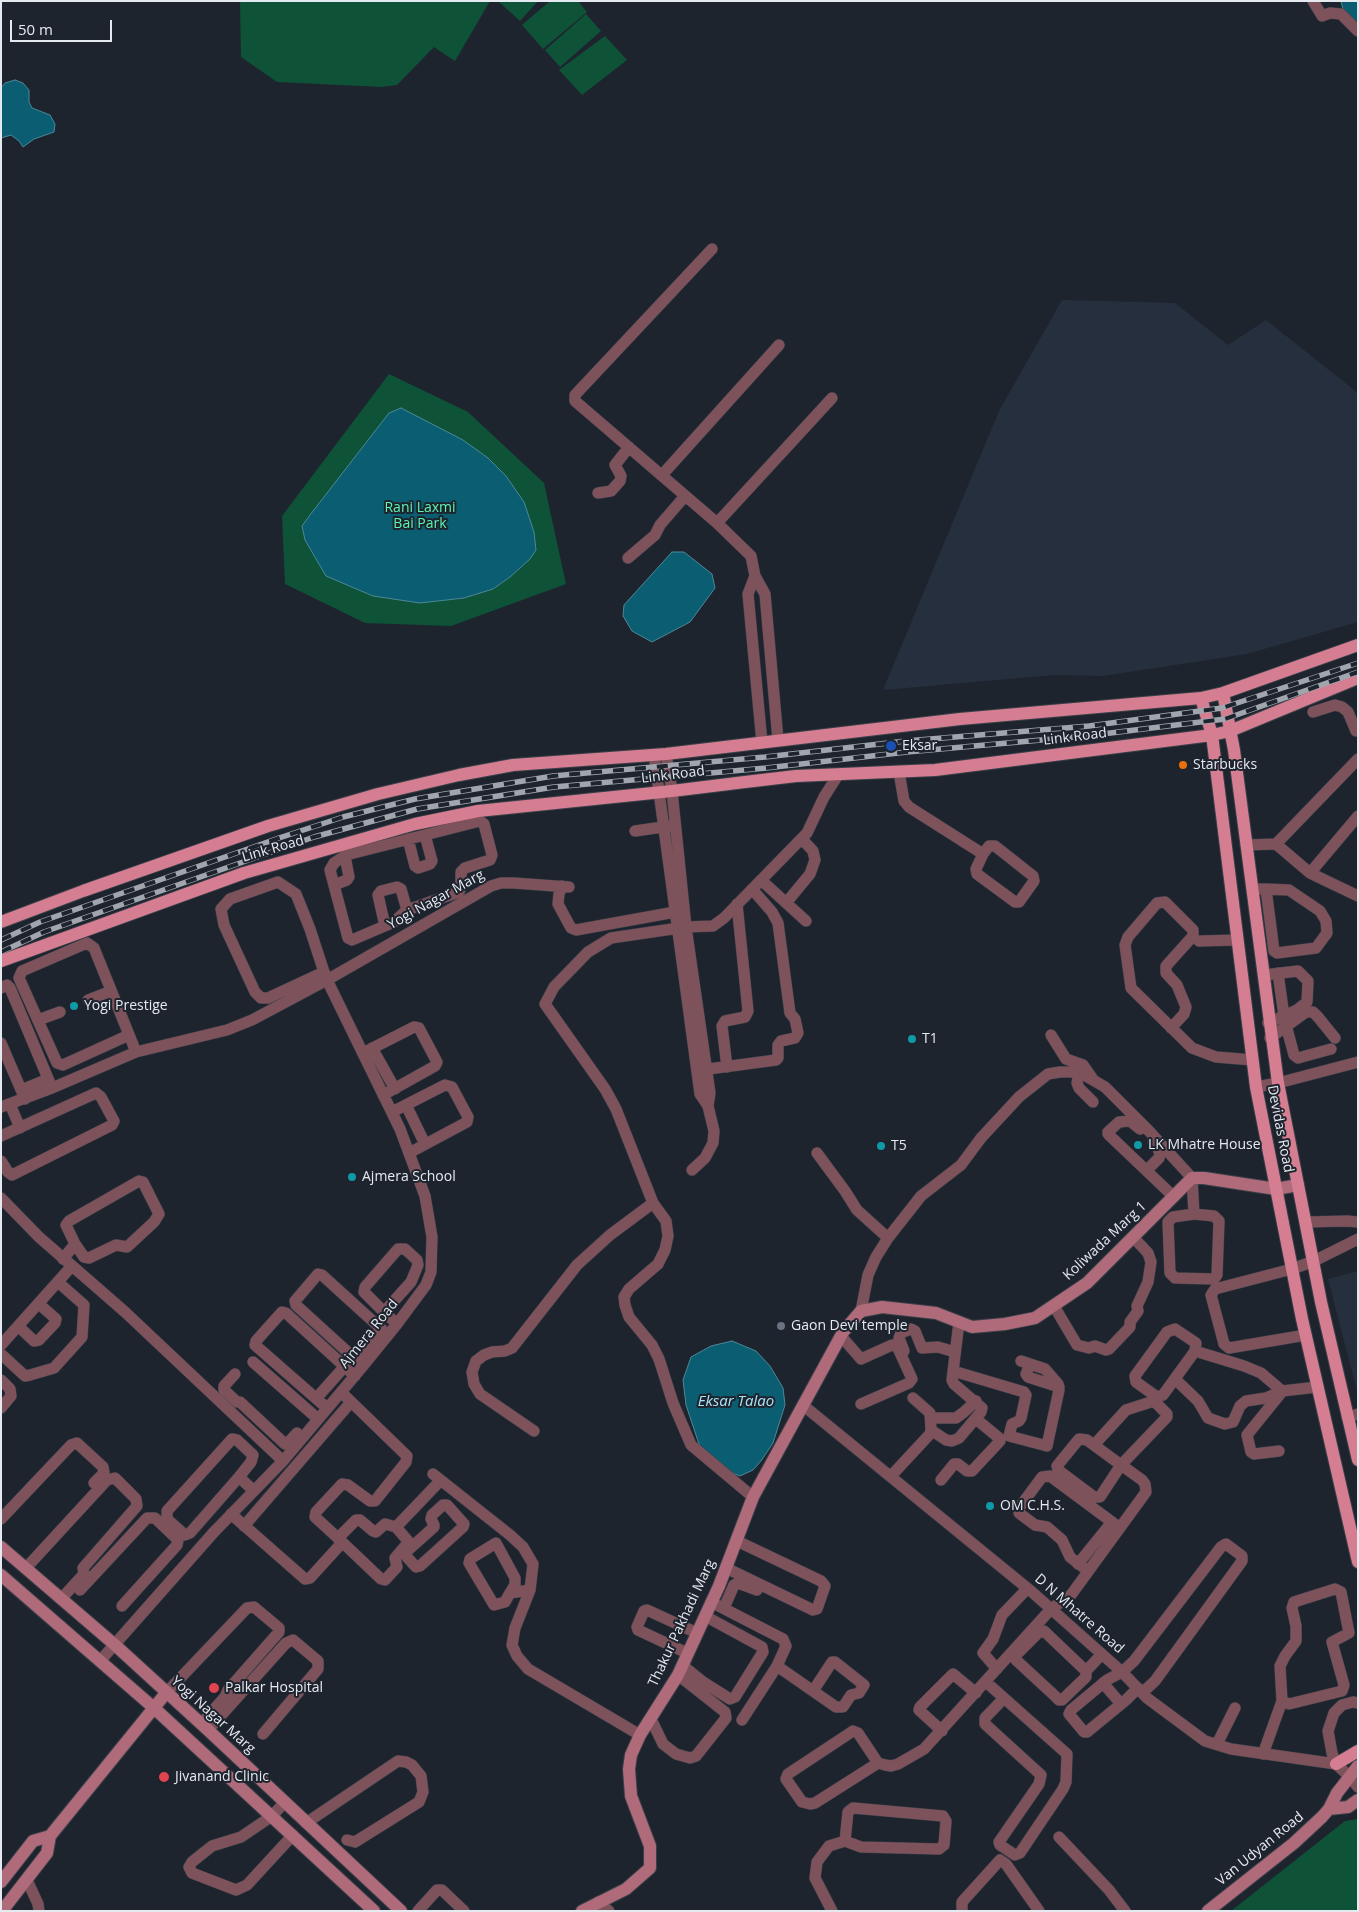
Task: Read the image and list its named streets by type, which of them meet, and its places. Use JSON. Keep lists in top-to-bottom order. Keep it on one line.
{"streets":{"main road":["Link Road","Devidas Road"],"street":["Yogi Nagar Marg","Koliwada Marg 1","Ajmera Road","D N Mhatre Road","Thakur Pakhadi Marg","Van Udyan Road"]},"crossings":[["Link Road","Devidas Road"],["Yogi Nagar Marg","Ajmera Road"],["D N Mhatre Road","Thakur Pakhadi Marg"]],"water":["Eksar Talao"],"parks":["Rani Laxmi Bai Park"],"places":["Eksar","Starbucks","Yogi Prestige","T1","LK Mhatre House","T5","Ajmera School","Gaon Devi temple","OM C.H.S.","Palkar Hospital","Jivanand Clinic"],"scale_bar":"50 m"}
